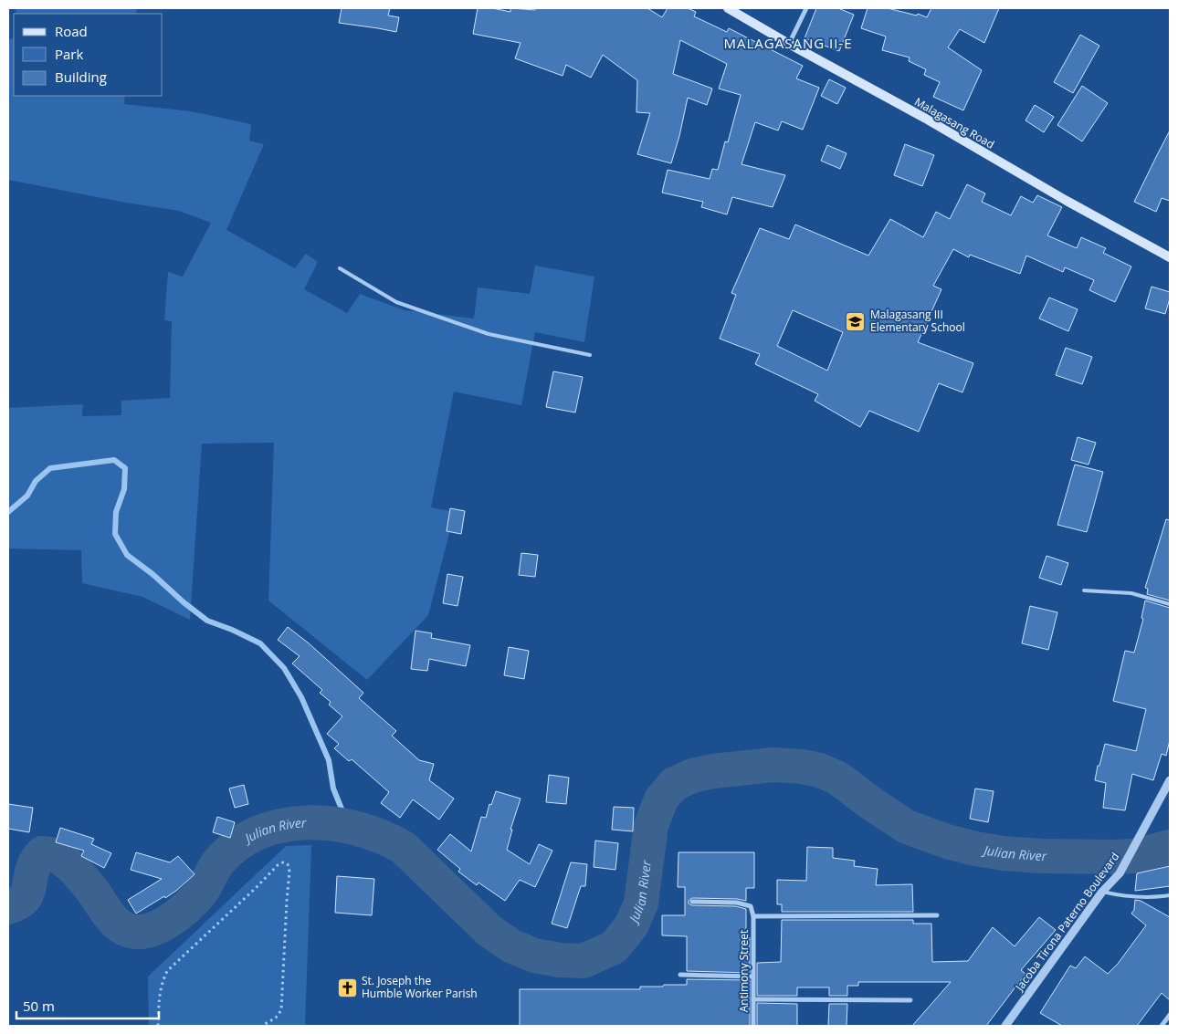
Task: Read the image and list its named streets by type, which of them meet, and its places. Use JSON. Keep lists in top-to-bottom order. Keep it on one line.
{"streets":{"main road":["Malagasang Road"],"street":["Jacoba Tirona Paterno Boulevard","Antimony Street"]},"districts":["MALAGASANG II-E"],"water":["Julian River"],"places":{"school or university":["Malagasang III Elementary School"],"church":["St. Joseph the Humble Worker Parish"]},"legend":["Road","Park","Building"],"scale_bar":"50 m"}
